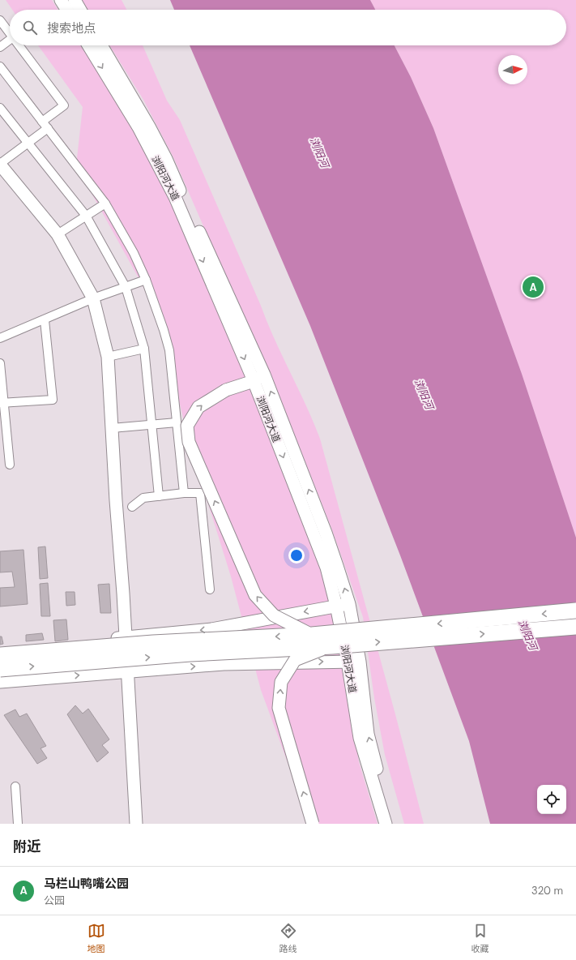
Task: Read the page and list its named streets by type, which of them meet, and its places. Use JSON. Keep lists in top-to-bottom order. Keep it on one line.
{"streets":{"main road":["浏阳河大道"]},"water":["浏阳河"],"north":"right","page":{"search":"搜索地点","pins":"A","heading":"附近","list":[{"mark":"A","name":"马栏山鸭嘴公园","note":"公园","value":"320 m"}],"nav":["地图","路线","收藏"]}}
